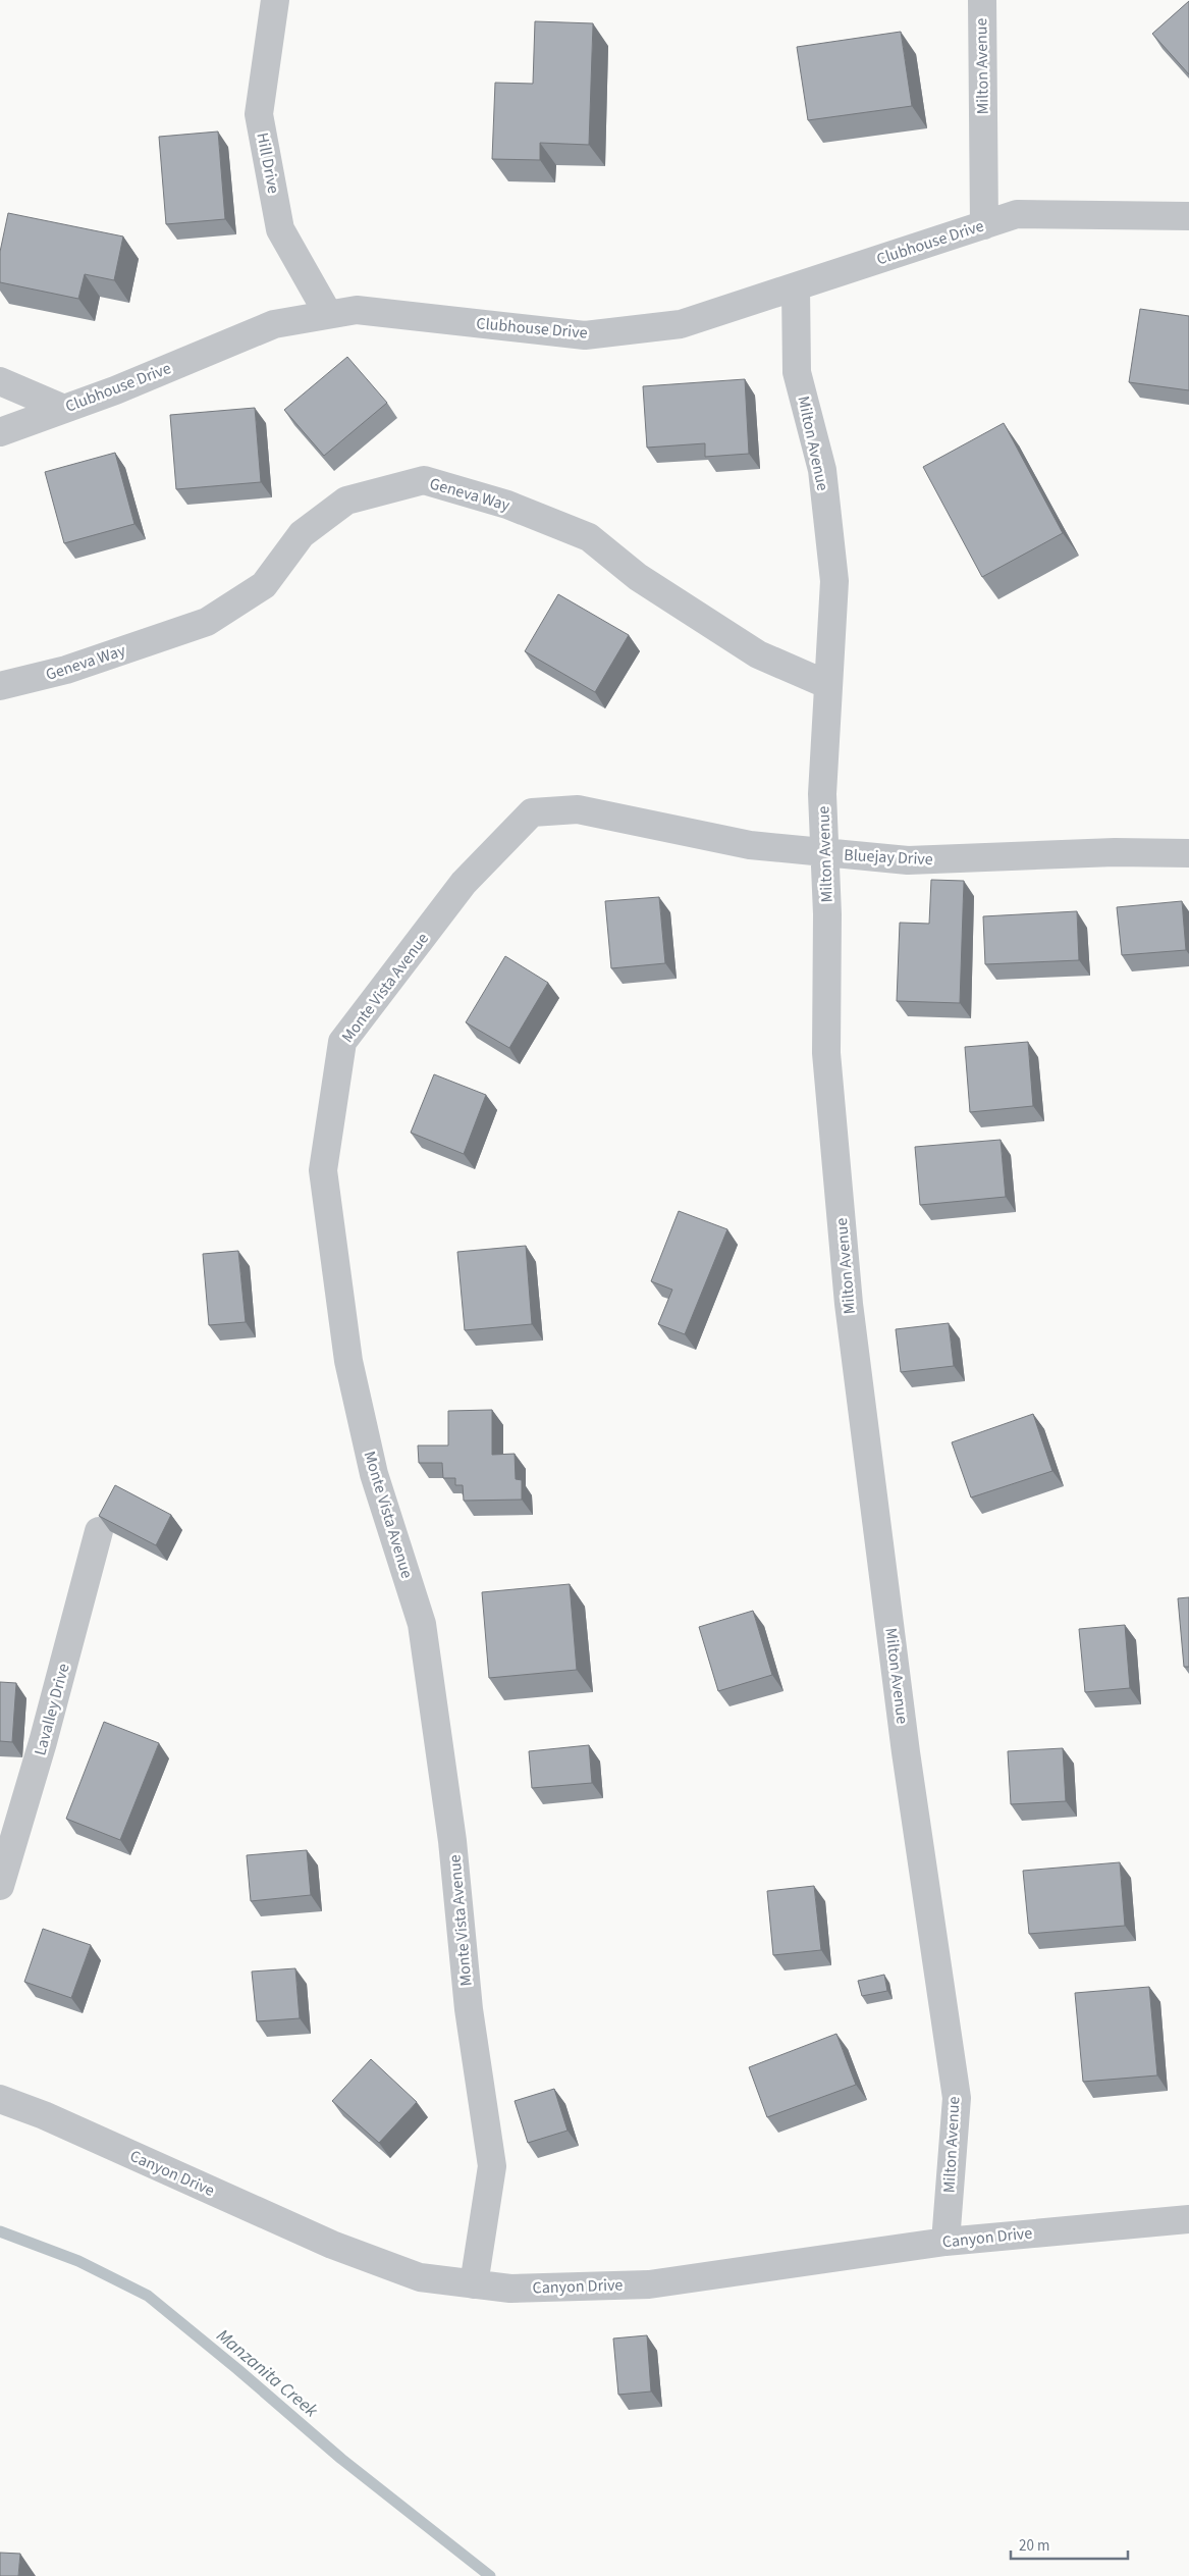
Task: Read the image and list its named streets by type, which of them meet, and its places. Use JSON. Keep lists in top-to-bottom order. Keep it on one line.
{"streets":{"street":["Milton Avenue","Hill Drive","Clubhouse Drive","Geneva Way","Bluejay Drive","Monte Vista Avenue","Lavalley Drive","Canyon Drive"]},"crossings":[["Milton Avenue","Clubhouse Drive"],["Milton Avenue","Geneva Way"],["Milton Avenue","Bluejay Drive"],["Milton Avenue","Canyon Drive"],["Hill Drive","Clubhouse Drive"],["Bluejay Drive","Monte Vista Avenue"],["Monte Vista Avenue","Canyon Drive"]],"water":["Manzanita Creek"],"scale_bar":"20 m"}
